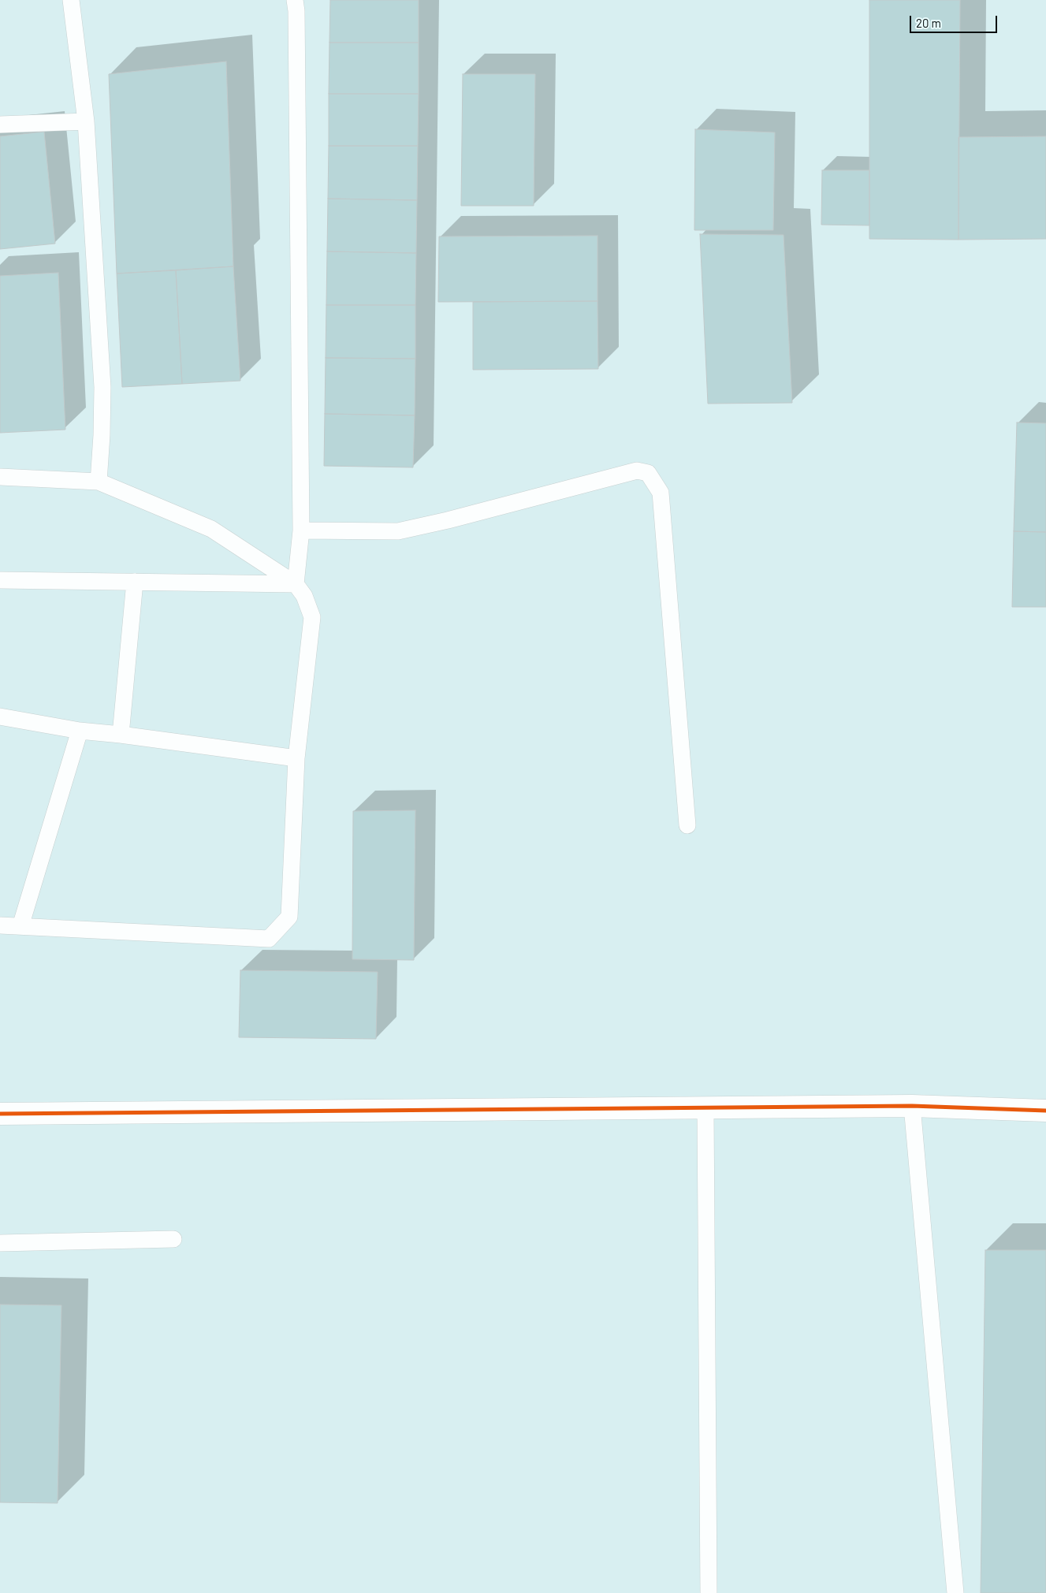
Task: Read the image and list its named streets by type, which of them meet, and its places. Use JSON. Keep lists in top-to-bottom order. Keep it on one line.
{"scale_bar":"20 m"}
